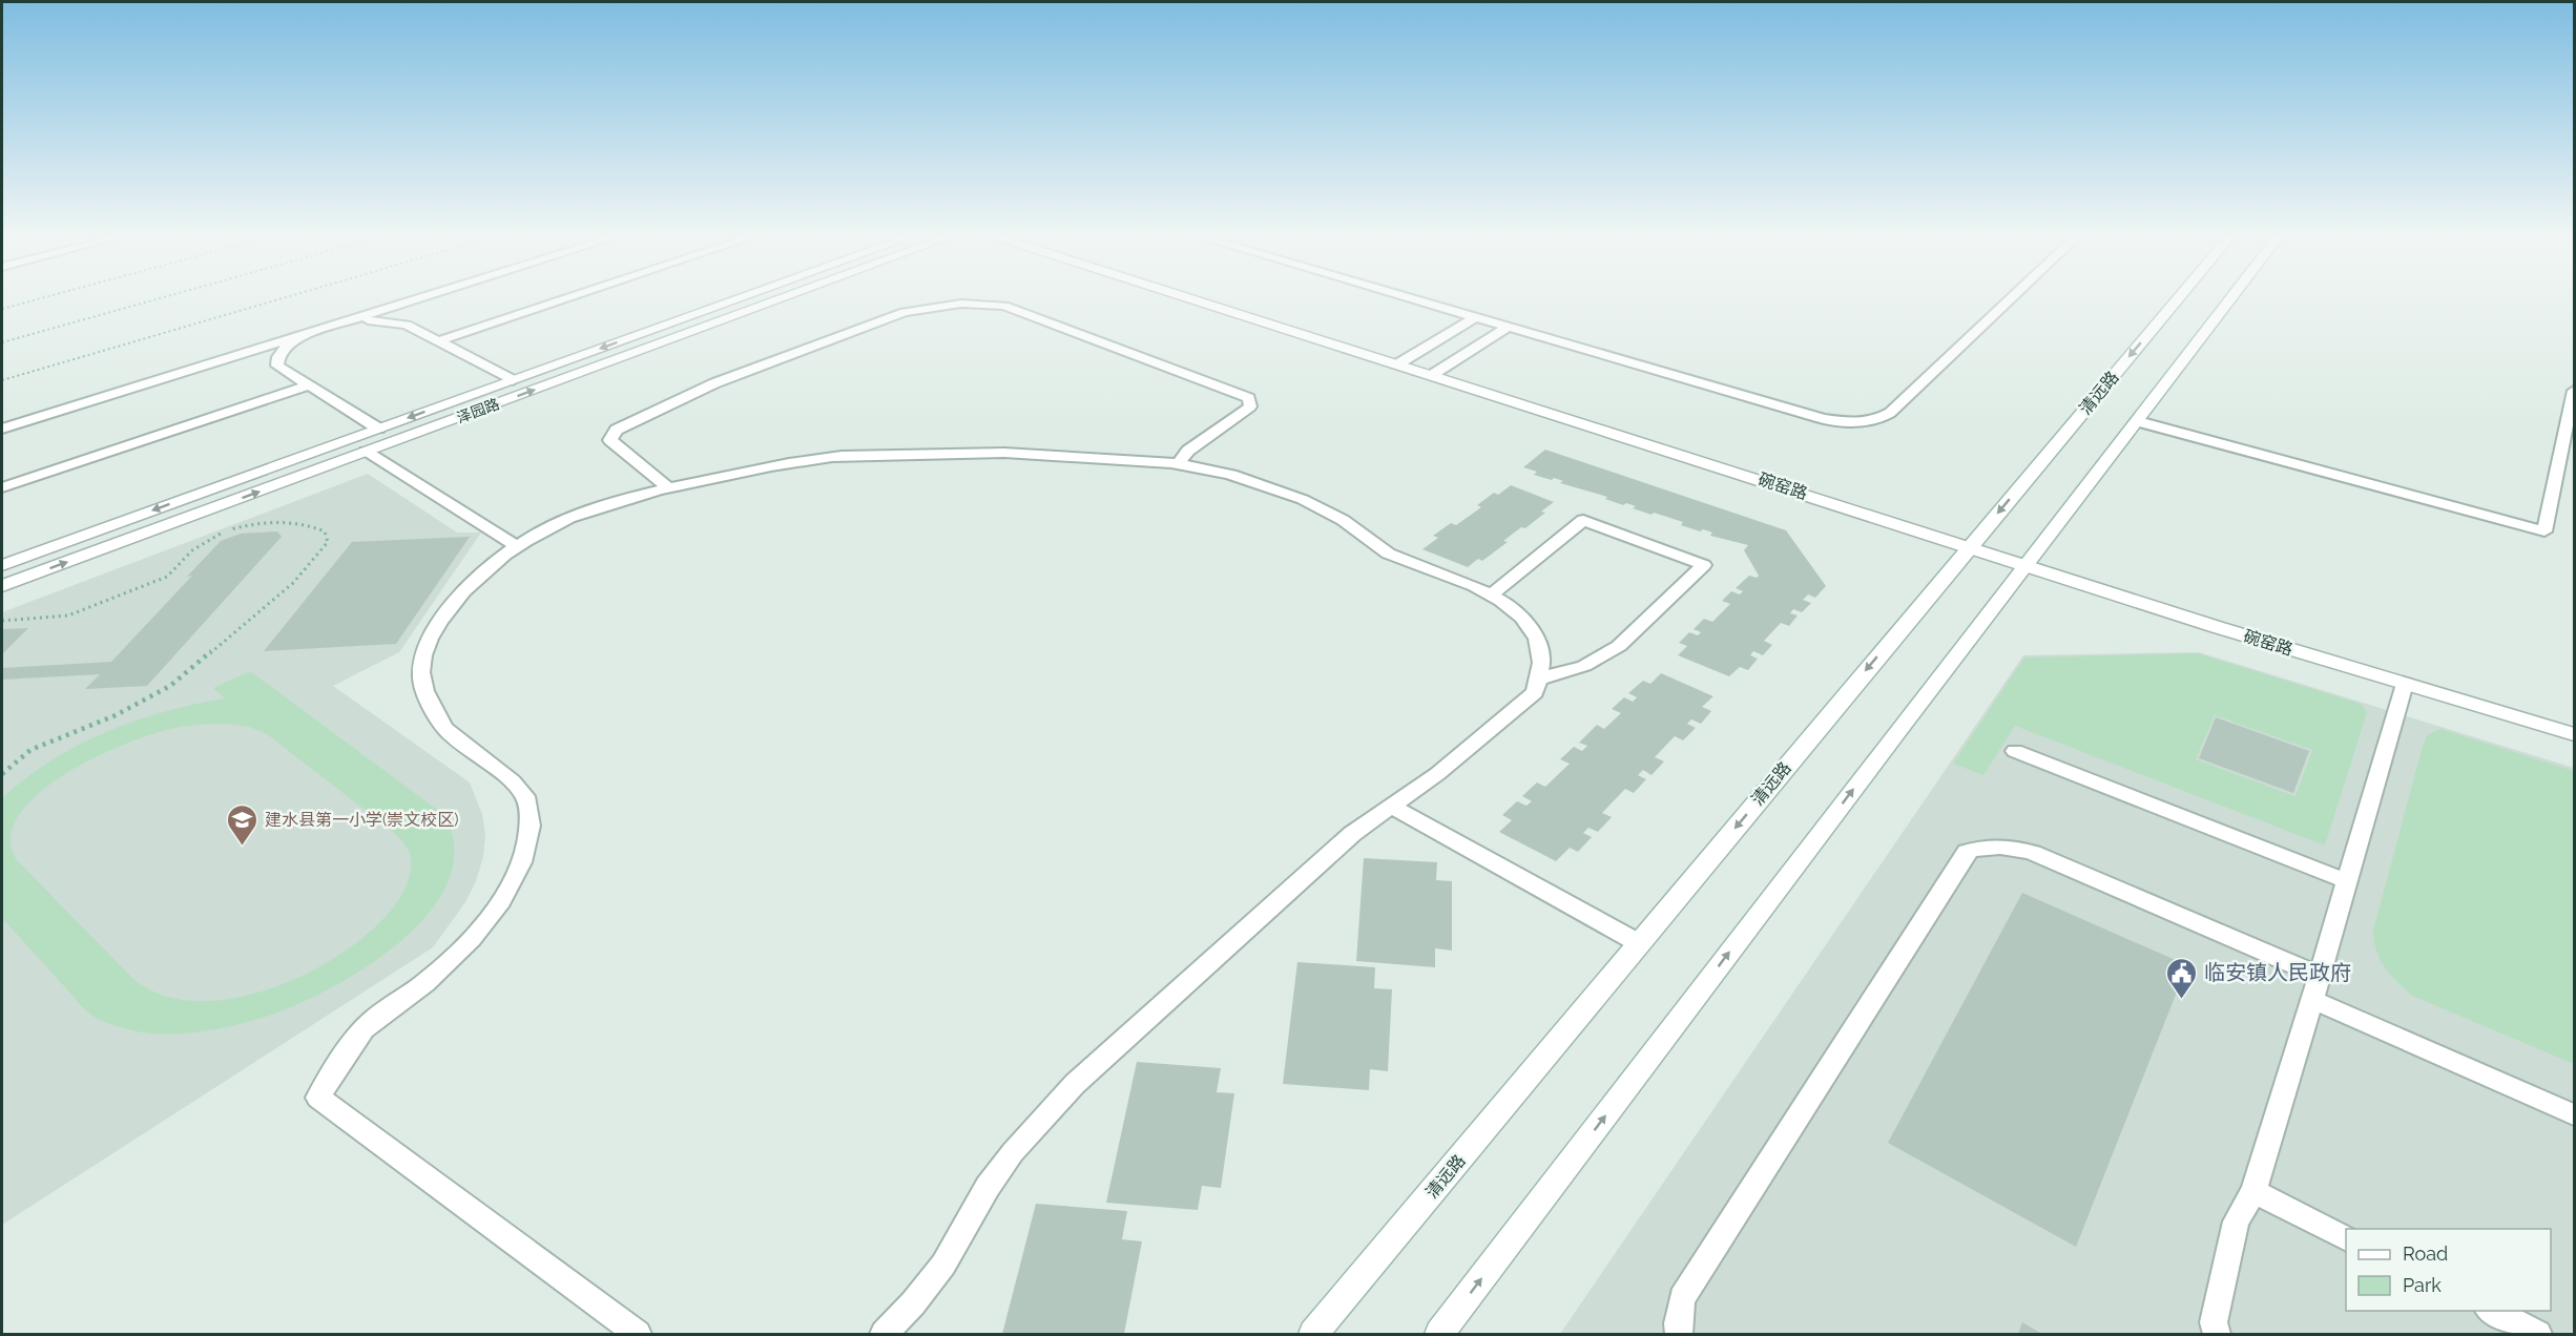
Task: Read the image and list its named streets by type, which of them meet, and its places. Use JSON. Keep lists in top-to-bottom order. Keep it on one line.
{"streets":{"main road":["清远路","泽园路","碗窑路"]},"crossings":[["清远路","碗窑路"]],"places":{"school or university":["建水县第一小学(崇文校区)"],"public building":["临安镇人民政府"]},"legend":["Road","Park"]}
